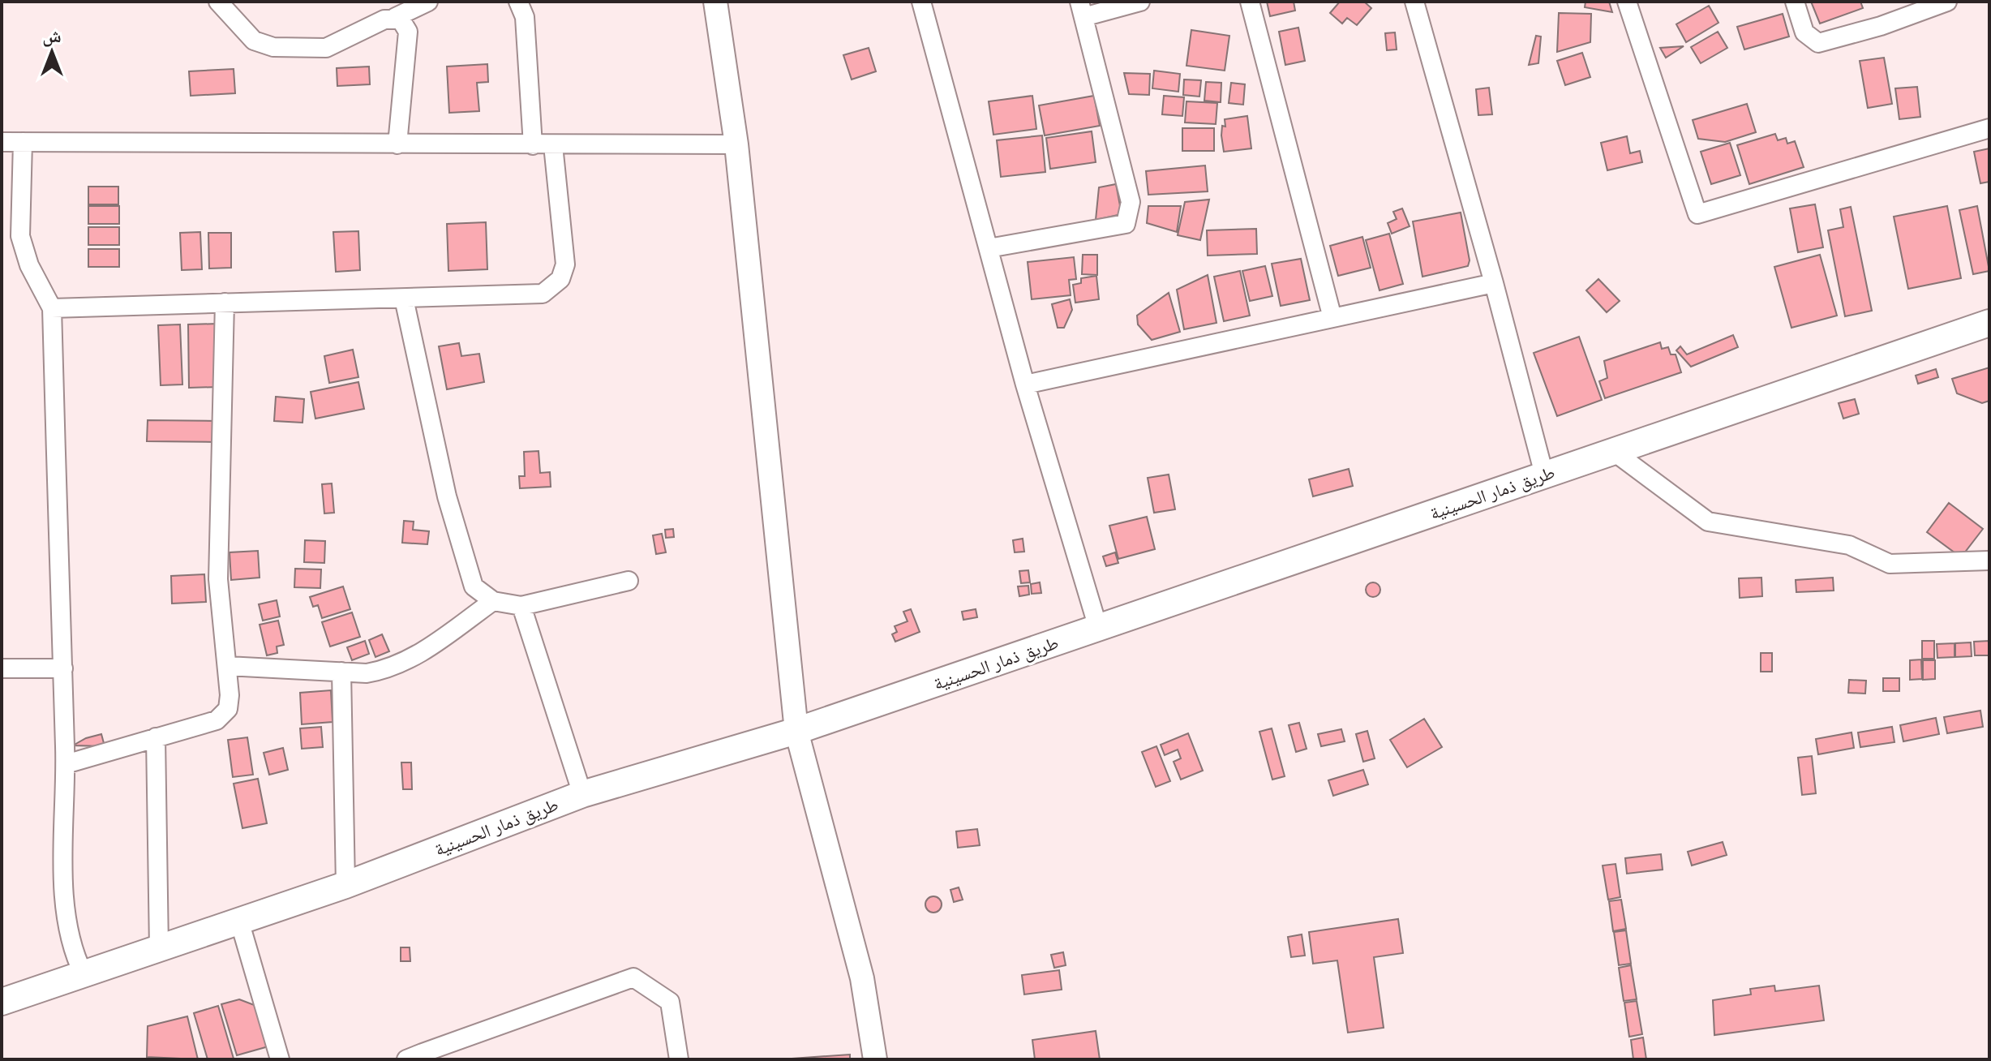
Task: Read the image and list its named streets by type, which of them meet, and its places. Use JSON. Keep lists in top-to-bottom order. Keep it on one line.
{"streets":{"main road":["طريق ذمار الحسينية"]},"north":"top"}
